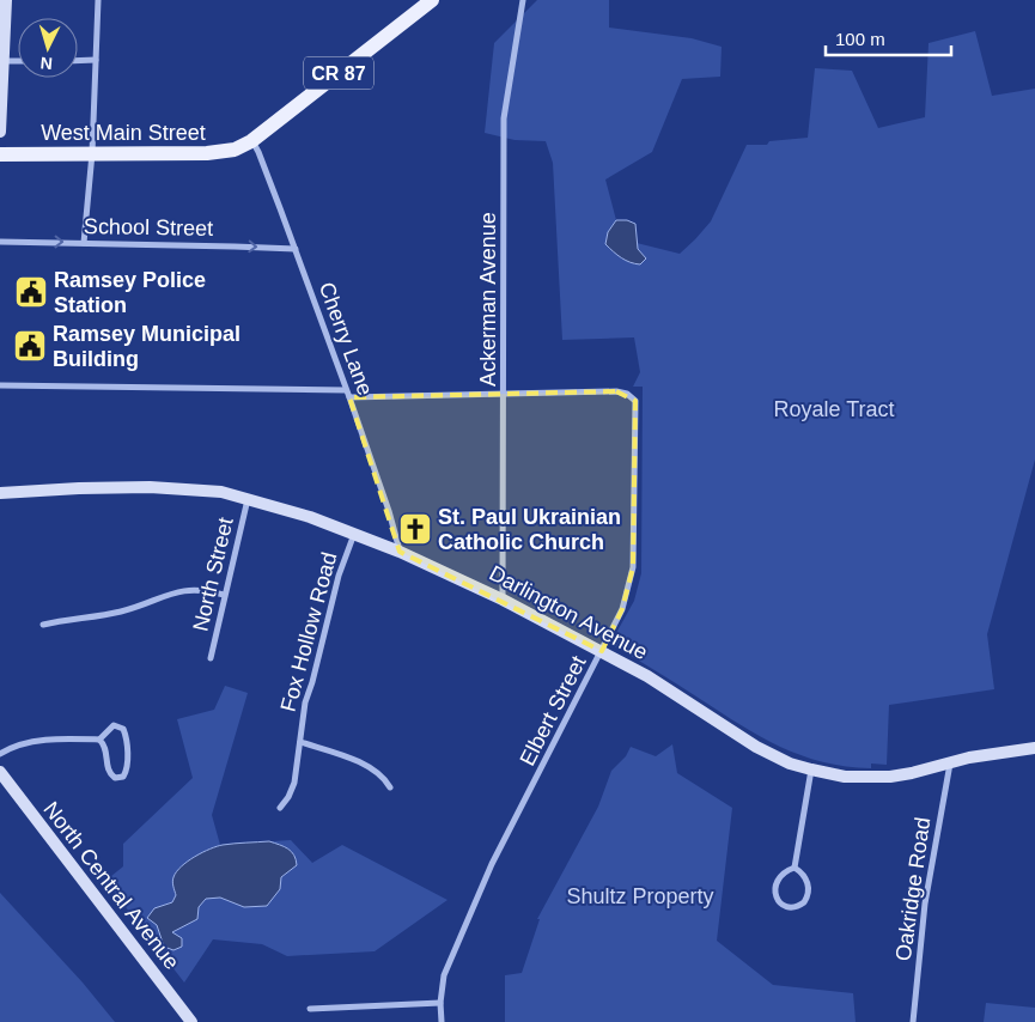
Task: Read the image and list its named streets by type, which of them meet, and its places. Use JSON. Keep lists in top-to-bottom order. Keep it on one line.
{"streets":{"main road":["CR 87","West Main Street","Darlington Avenue","North Central Avenue"],"street":["School Street","Ackerman Avenue","Cherry Lane","North Street","Fox Hollow Road","Elbert Street","Oakridge Road"]},"crossings":[["CR 87","West Main Street"],["CR 87","Cherry Lane"],["West Main Street","Cherry Lane"],["School Street","Cherry Lane"],["Ackerman Avenue","Darlington Avenue"],["Ackerman Avenue","Elbert Street"],["Cherry Lane","Darlington Avenue"],["North Street","Darlington Avenue"],["Darlington Avenue","Fox Hollow Road"],["Darlington Avenue","Elbert Street"],["Darlington Avenue","Oakridge Road"]],"one_way":["School Street"],"parks":["Royale Tract","Shultz Property"],"places":{"public building":["Ramsey Police Station","Ramsey Municipal Building"],"church":["St. Paul Ukrainian Catholic Church"]},"scale_bar":"100 m","north":"bottom"}
